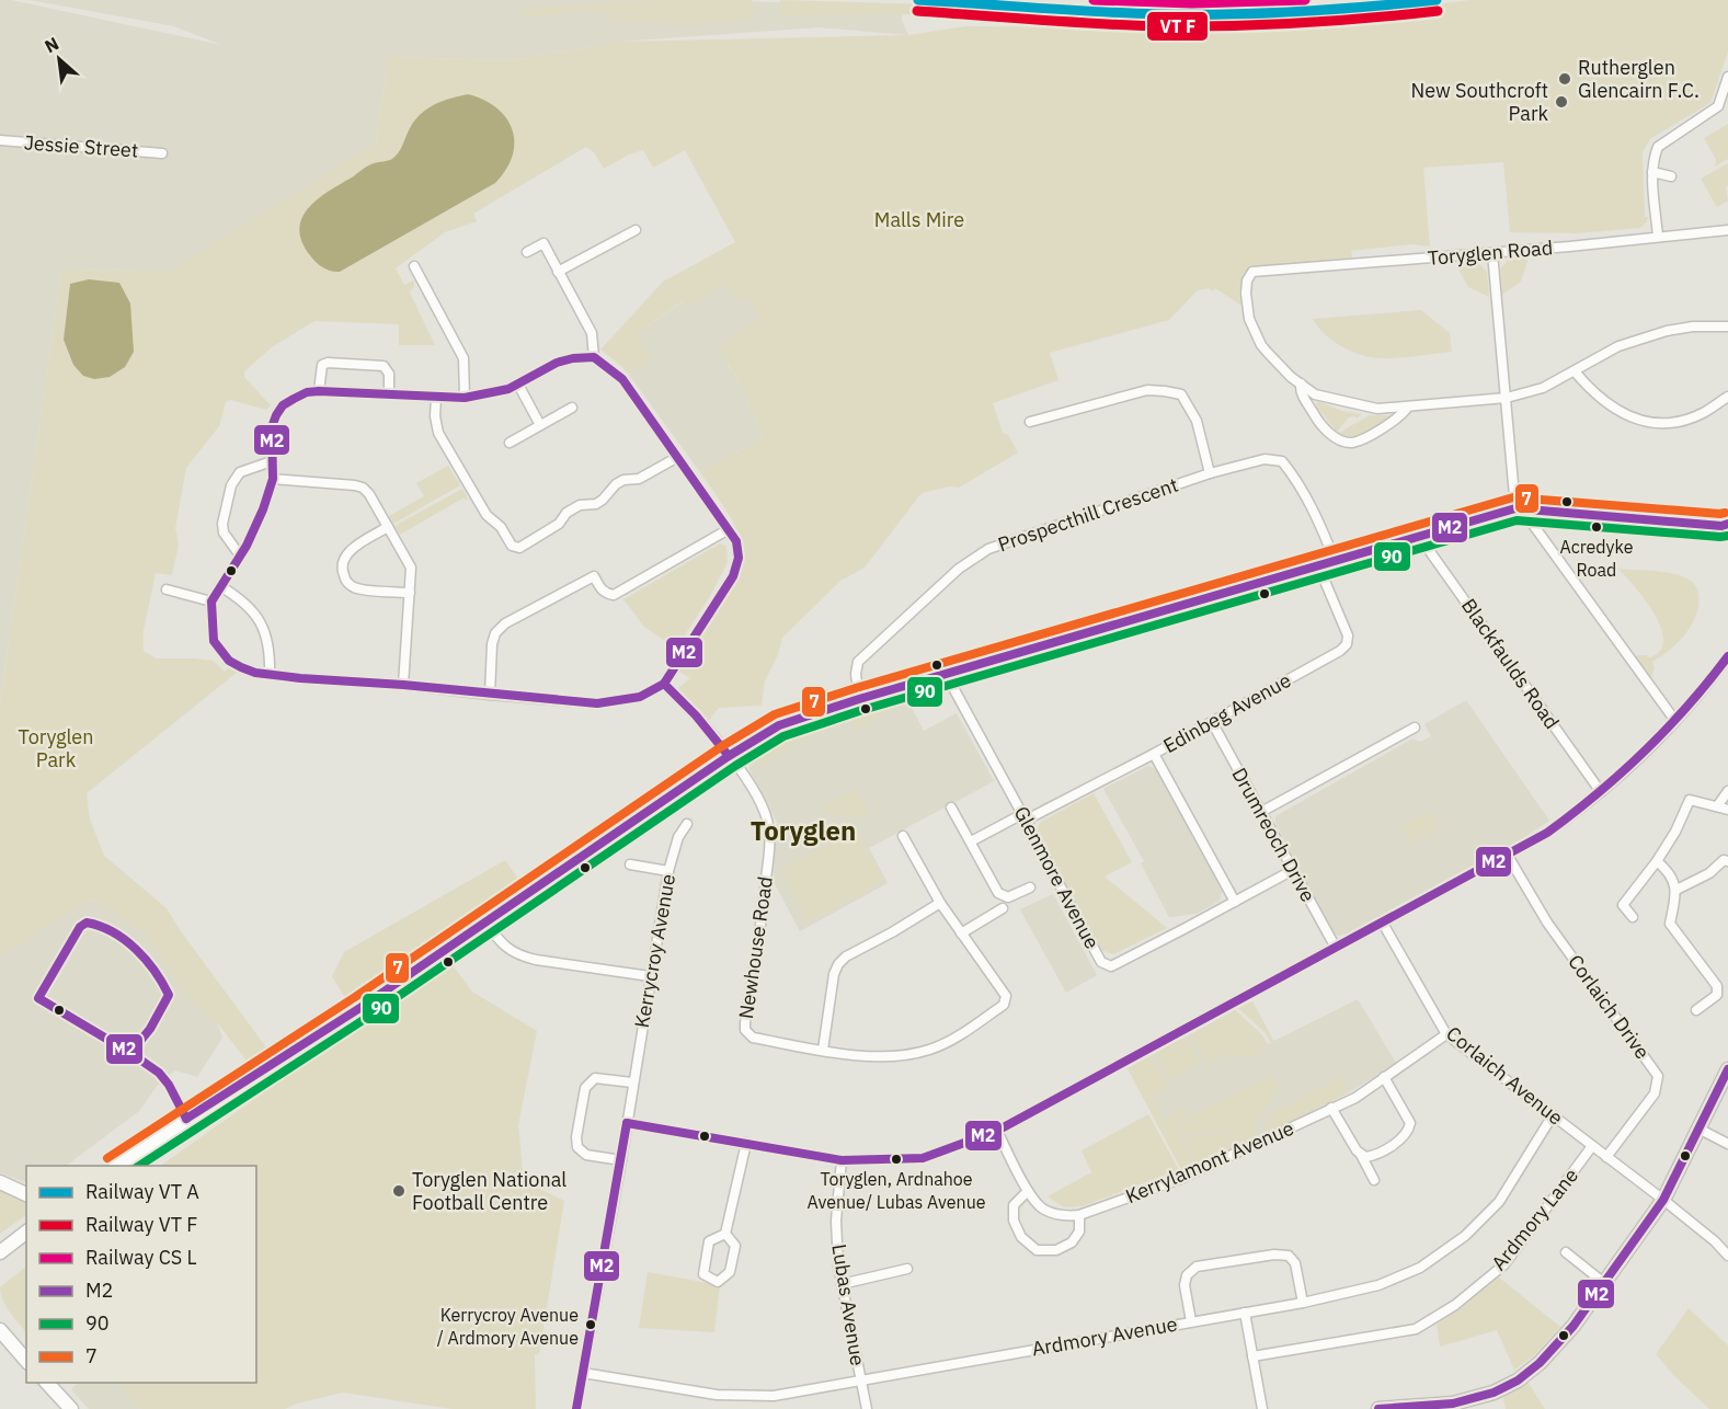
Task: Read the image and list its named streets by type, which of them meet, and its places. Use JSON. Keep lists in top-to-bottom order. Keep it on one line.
{"streets":{"street":["Jessie Street","Toryglen Road","Prospecthill Crescent","Blackfaulds Road","Edinbeg Avenue","Drumreoch Drive","Glenmore Avenue","Newhouse Road","Kerrycroy Avenue","Corlaich Drive","Corlaich Avenue","Kerrylamont Avenue","Ardmory Lane","Lubas Avenue","Ardmory Avenue"]},"crossings":[["Edinbeg Avenue","Drumreoch Drive"],["Edinbeg Avenue","Glenmore Avenue"],["Drumreoch Drive","Glenmore Avenue"],["Kerrycroy Avenue","Ardmory Avenue"],["Corlaich Drive","Corlaich Avenue"],["Corlaich Avenue","Kerrylamont Avenue"],["Corlaich Avenue","Ardmory Lane"],["Corlaich Avenue","Ardmory Avenue"],["Lubas Avenue","Ardmory Avenue"]],"districts":["Toryglen"],"parks":["Malls Mire","Toryglen Park"],"places":["Rutherglen Glencairn F.C.","New Southcroft Park","Acredyke Road","Toryglen, Ardnahoe Avenue/ Lubas Avenue","Toryglen National Football Centre","Kerrycroy Avenue / Ardmory Avenue"],"lines":["transit line M2","transit line 7","transit line 90"],"legend":["Railway VT A","Railway VT F","Railway CS L","M2","90","7"],"north":"top left"}
